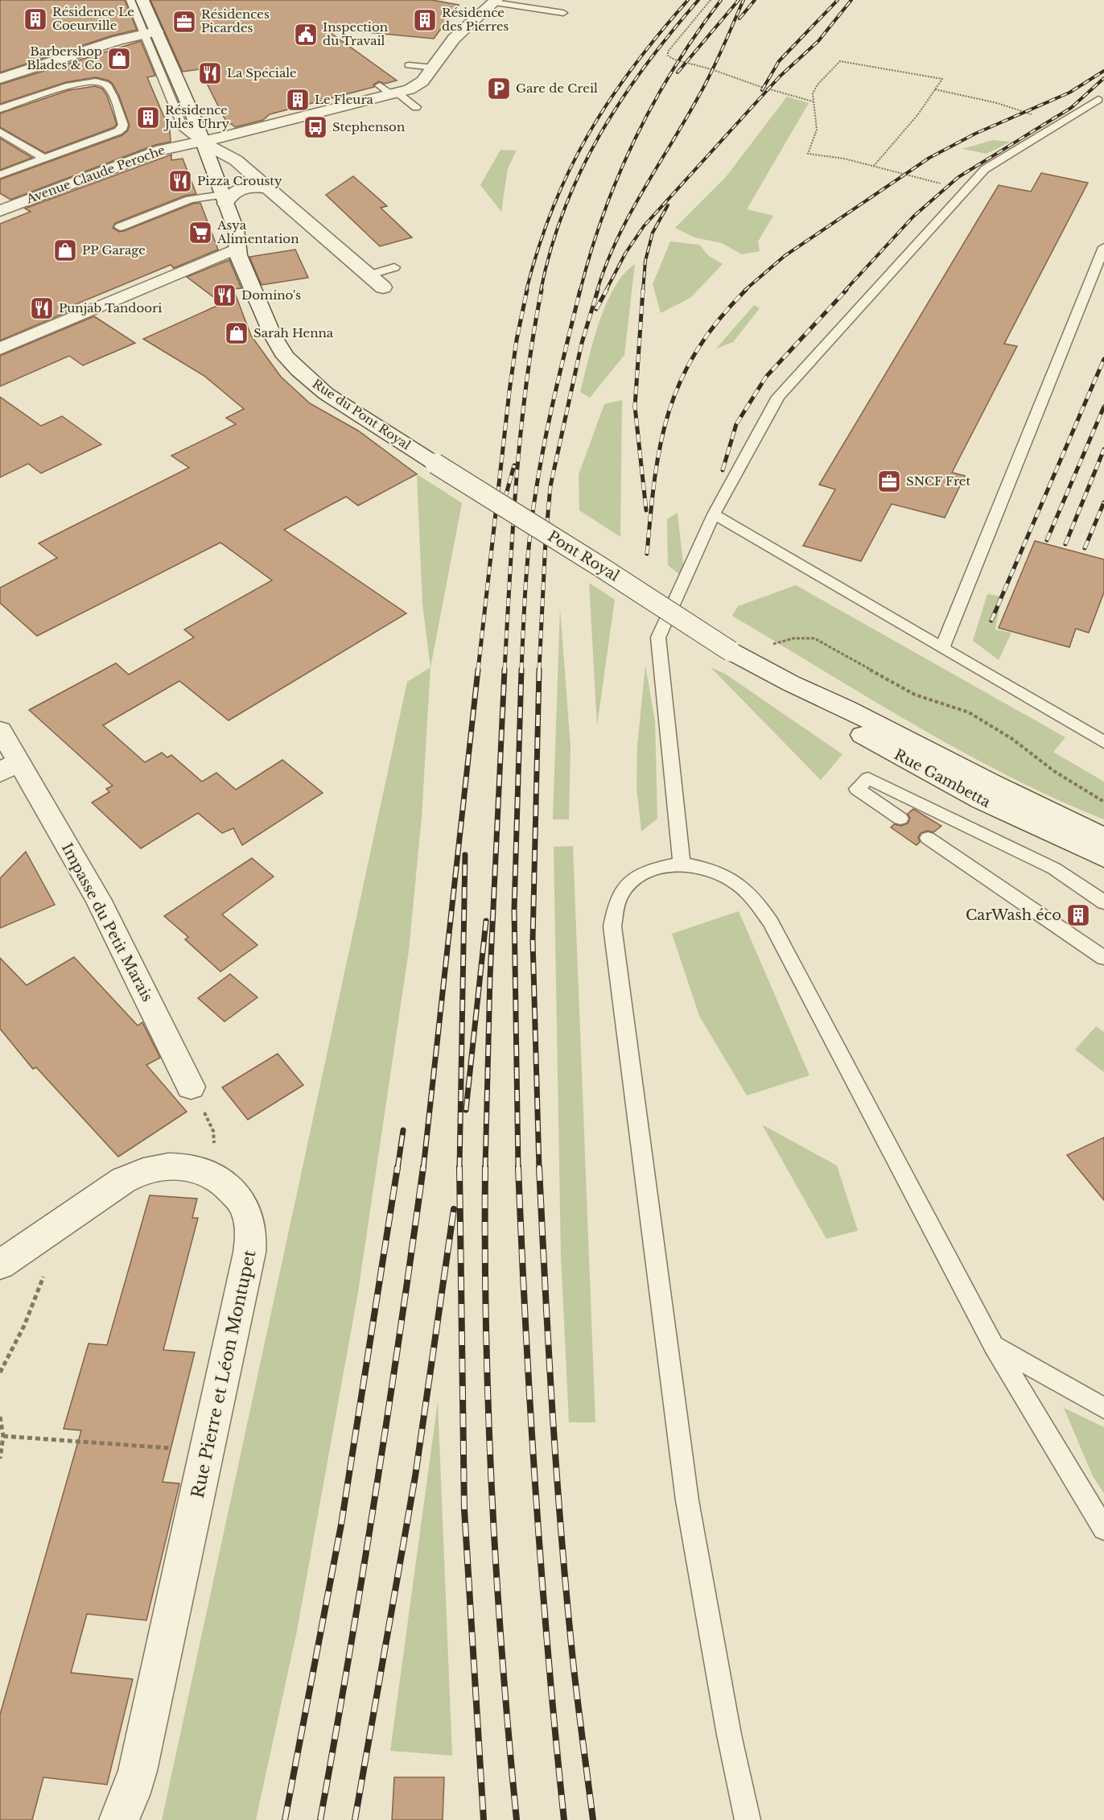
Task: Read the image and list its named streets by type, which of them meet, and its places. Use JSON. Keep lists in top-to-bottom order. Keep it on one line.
{"streets":{"street":["Avenue Claude Peroche","Rue du Pont Royal","Pont Royal","Rue Gambetta","Impasse du Petit Marais","Rue Pierre et Léon Montupet"]},"crossings":[["Avenue Claude Peroche","Rue du Pont Royal"],["Rue du Pont Royal","Pont Royal"],["Pont Royal","Rue Gambetta"]],"places":{"building":["Résidence Le Coeurville","Résidence des Pierres","Le Fleura","Résidence Jules Uhry","CarWash éco"],"office":["Résidences Picardes","SNCF Fret"],"public building":["Inspection du Travail"],"shop":["Barbershop Blades & Co","PP Garage","Sarah Henna"],"restaurant":["La Spéciale","Pizza Crousty","Domino's","Punjab Tandoori"],"parking":["Gare de Creil"],"bus stop":["Stephenson"],"supermarket":["Asya Alimentation"]}}
